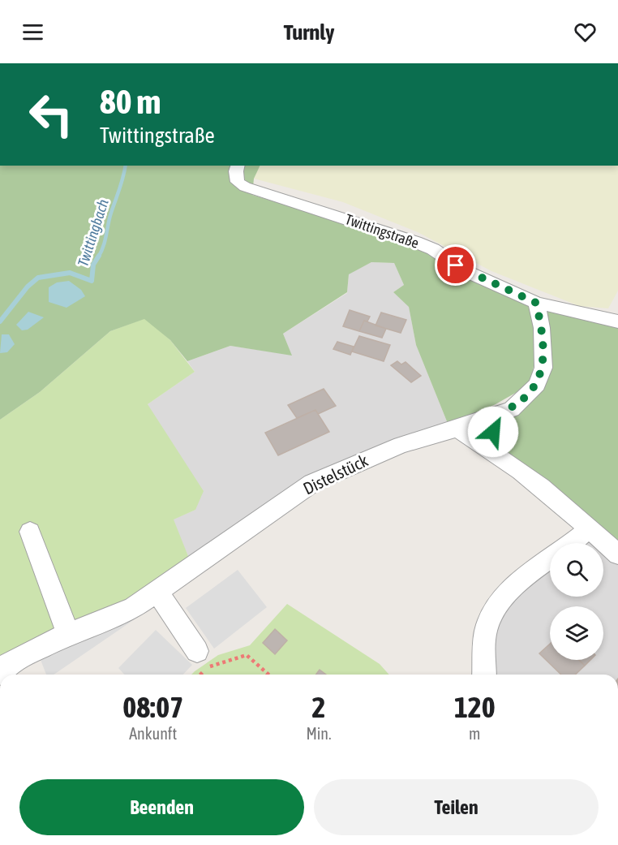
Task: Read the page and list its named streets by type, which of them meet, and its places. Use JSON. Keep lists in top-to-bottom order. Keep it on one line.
{"streets":{"lane":["Twittingstraße","Distelstück"]},"crossings":[["Twittingstraße","Distelstück"]],"water":["Twittingbach"],"page":{"header":"Turnly","turn":["80 m","Twittingstraße"],"eta":["08:07","Ankunft","2","Min.","120","m"],"buttons":["Beenden","Teilen"]}}
